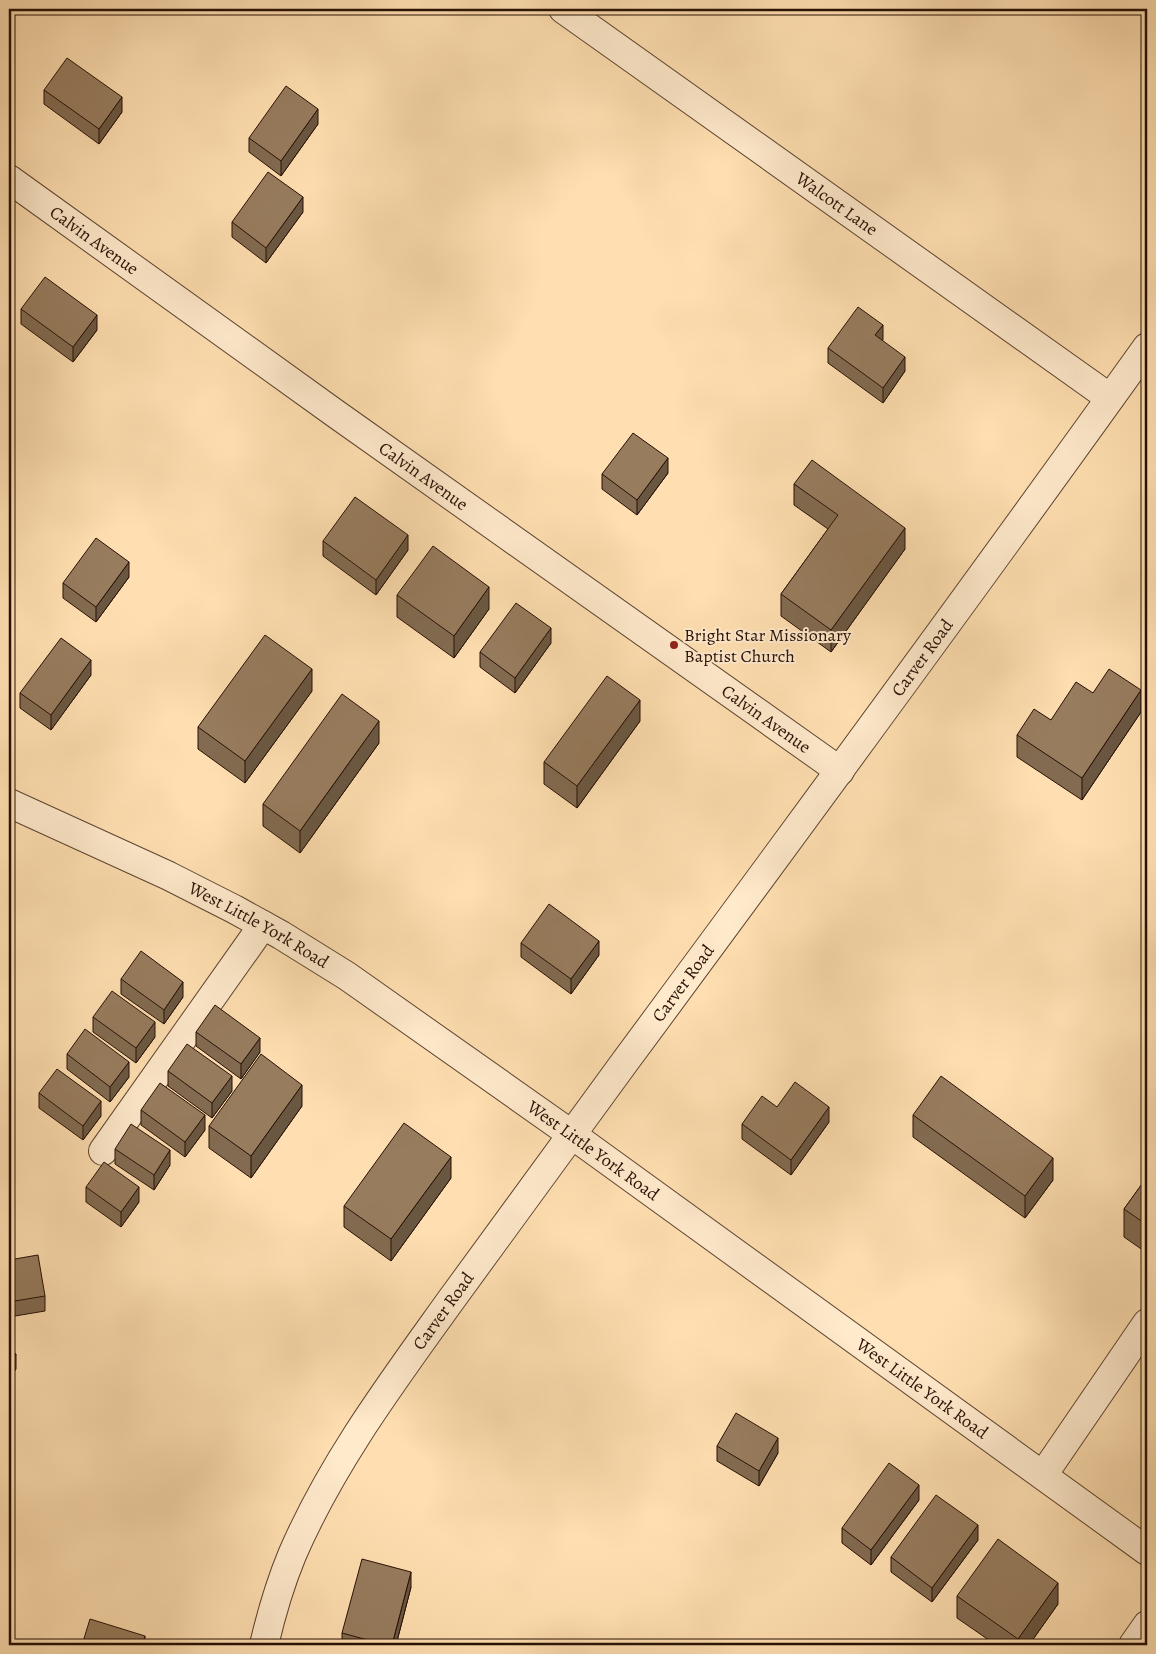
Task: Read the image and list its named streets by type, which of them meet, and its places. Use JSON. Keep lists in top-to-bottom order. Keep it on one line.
{"streets":{"street":["Walcott Lane","Calvin Avenue","Carver Road","West Little York Road"]},"crossings":[["Walcott Lane","Carver Road"],["Calvin Avenue","Carver Road"],["Carver Road","West Little York Road"]],"places":["Bright Star Missionary Baptist Church"]}
